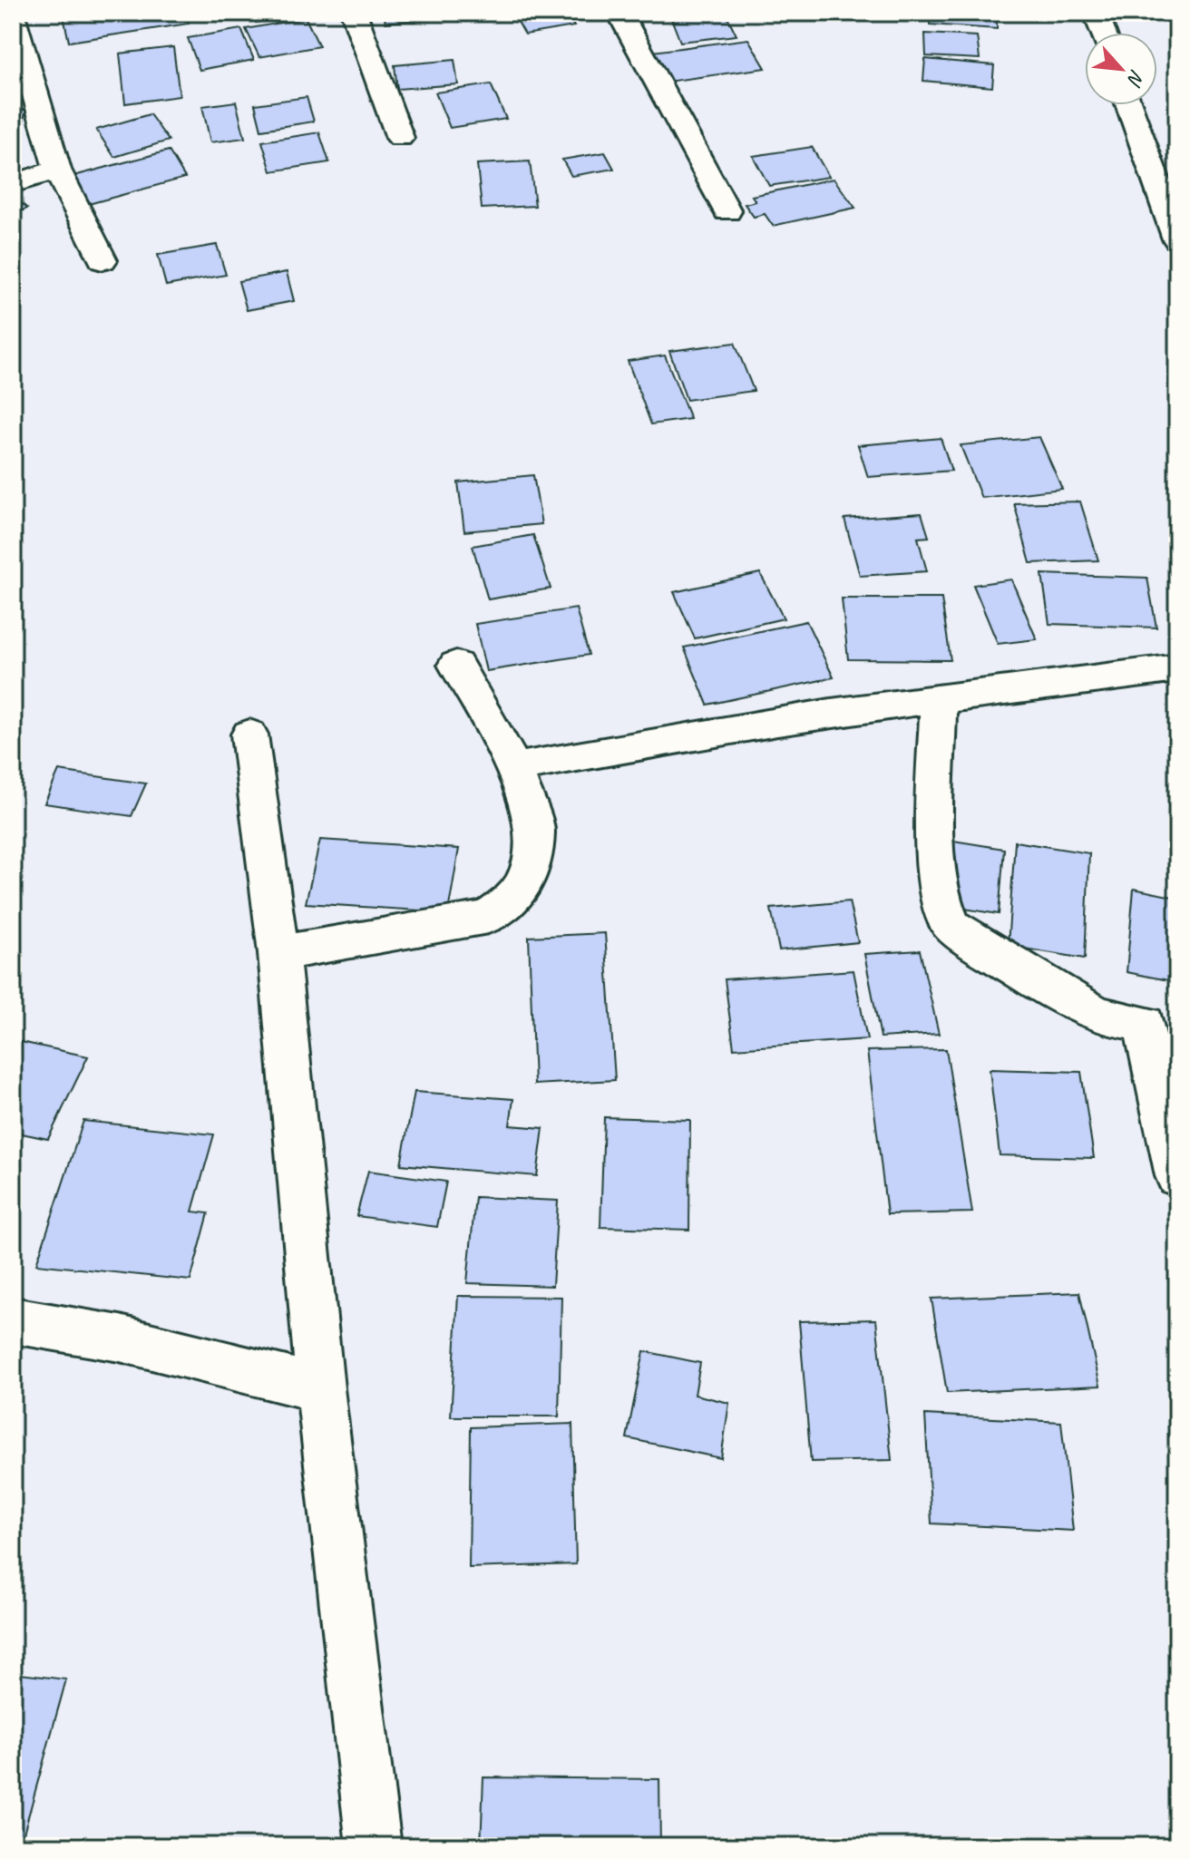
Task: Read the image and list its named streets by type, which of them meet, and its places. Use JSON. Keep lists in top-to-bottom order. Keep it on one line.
{"north":"bottom right"}
